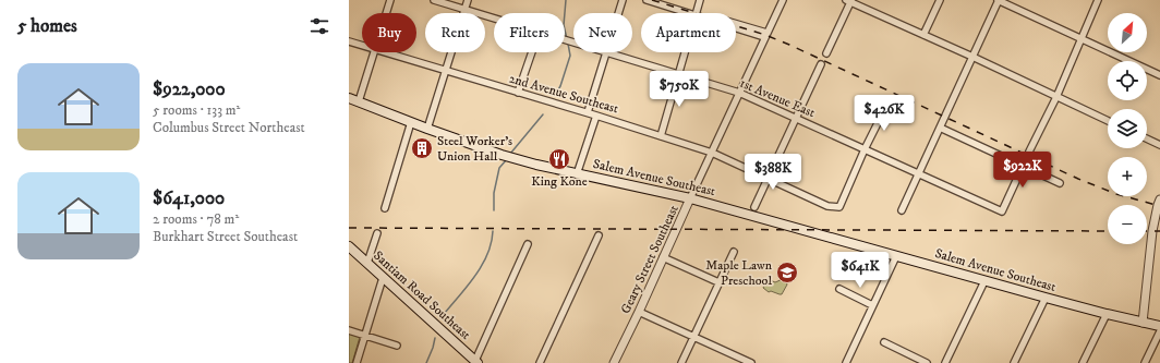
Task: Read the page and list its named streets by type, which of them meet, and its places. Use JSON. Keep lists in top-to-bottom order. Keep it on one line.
{"streets":{"main road":["Salem Avenue Southeast","Santiam Road Southeast"],"street":["2nd Avenue Southeast","1st Avenue East","Geary Street Southeast"]},"crossings":[["2nd Avenue Southeast","1st Avenue East"],["2nd Avenue Southeast","Geary Street Southeast"],["1st Avenue East","Geary Street Southeast"],["Salem Avenue Southeast","Geary Street Southeast"]],"places":{"building":["Steel Worker's Union Hall"],"restaurant":["King Kone"],"school or university":["Maple Lawn Preschool"]},"north":"top right","page":{"heading":"5 homes","map_buttons":["+","−"],"chip":["Buy","Rent","Filters","New","Apartment"],"list":[{"name":"$922,000","note":"5 rooms · 133 m² · Columbus Street Northeast"},{"name":"$641,000","note":"2 rooms · 78 m² · Burkhart Street Southeast"}],"price":["$750K","$426K","$922K","$388K","$641K"]}}
